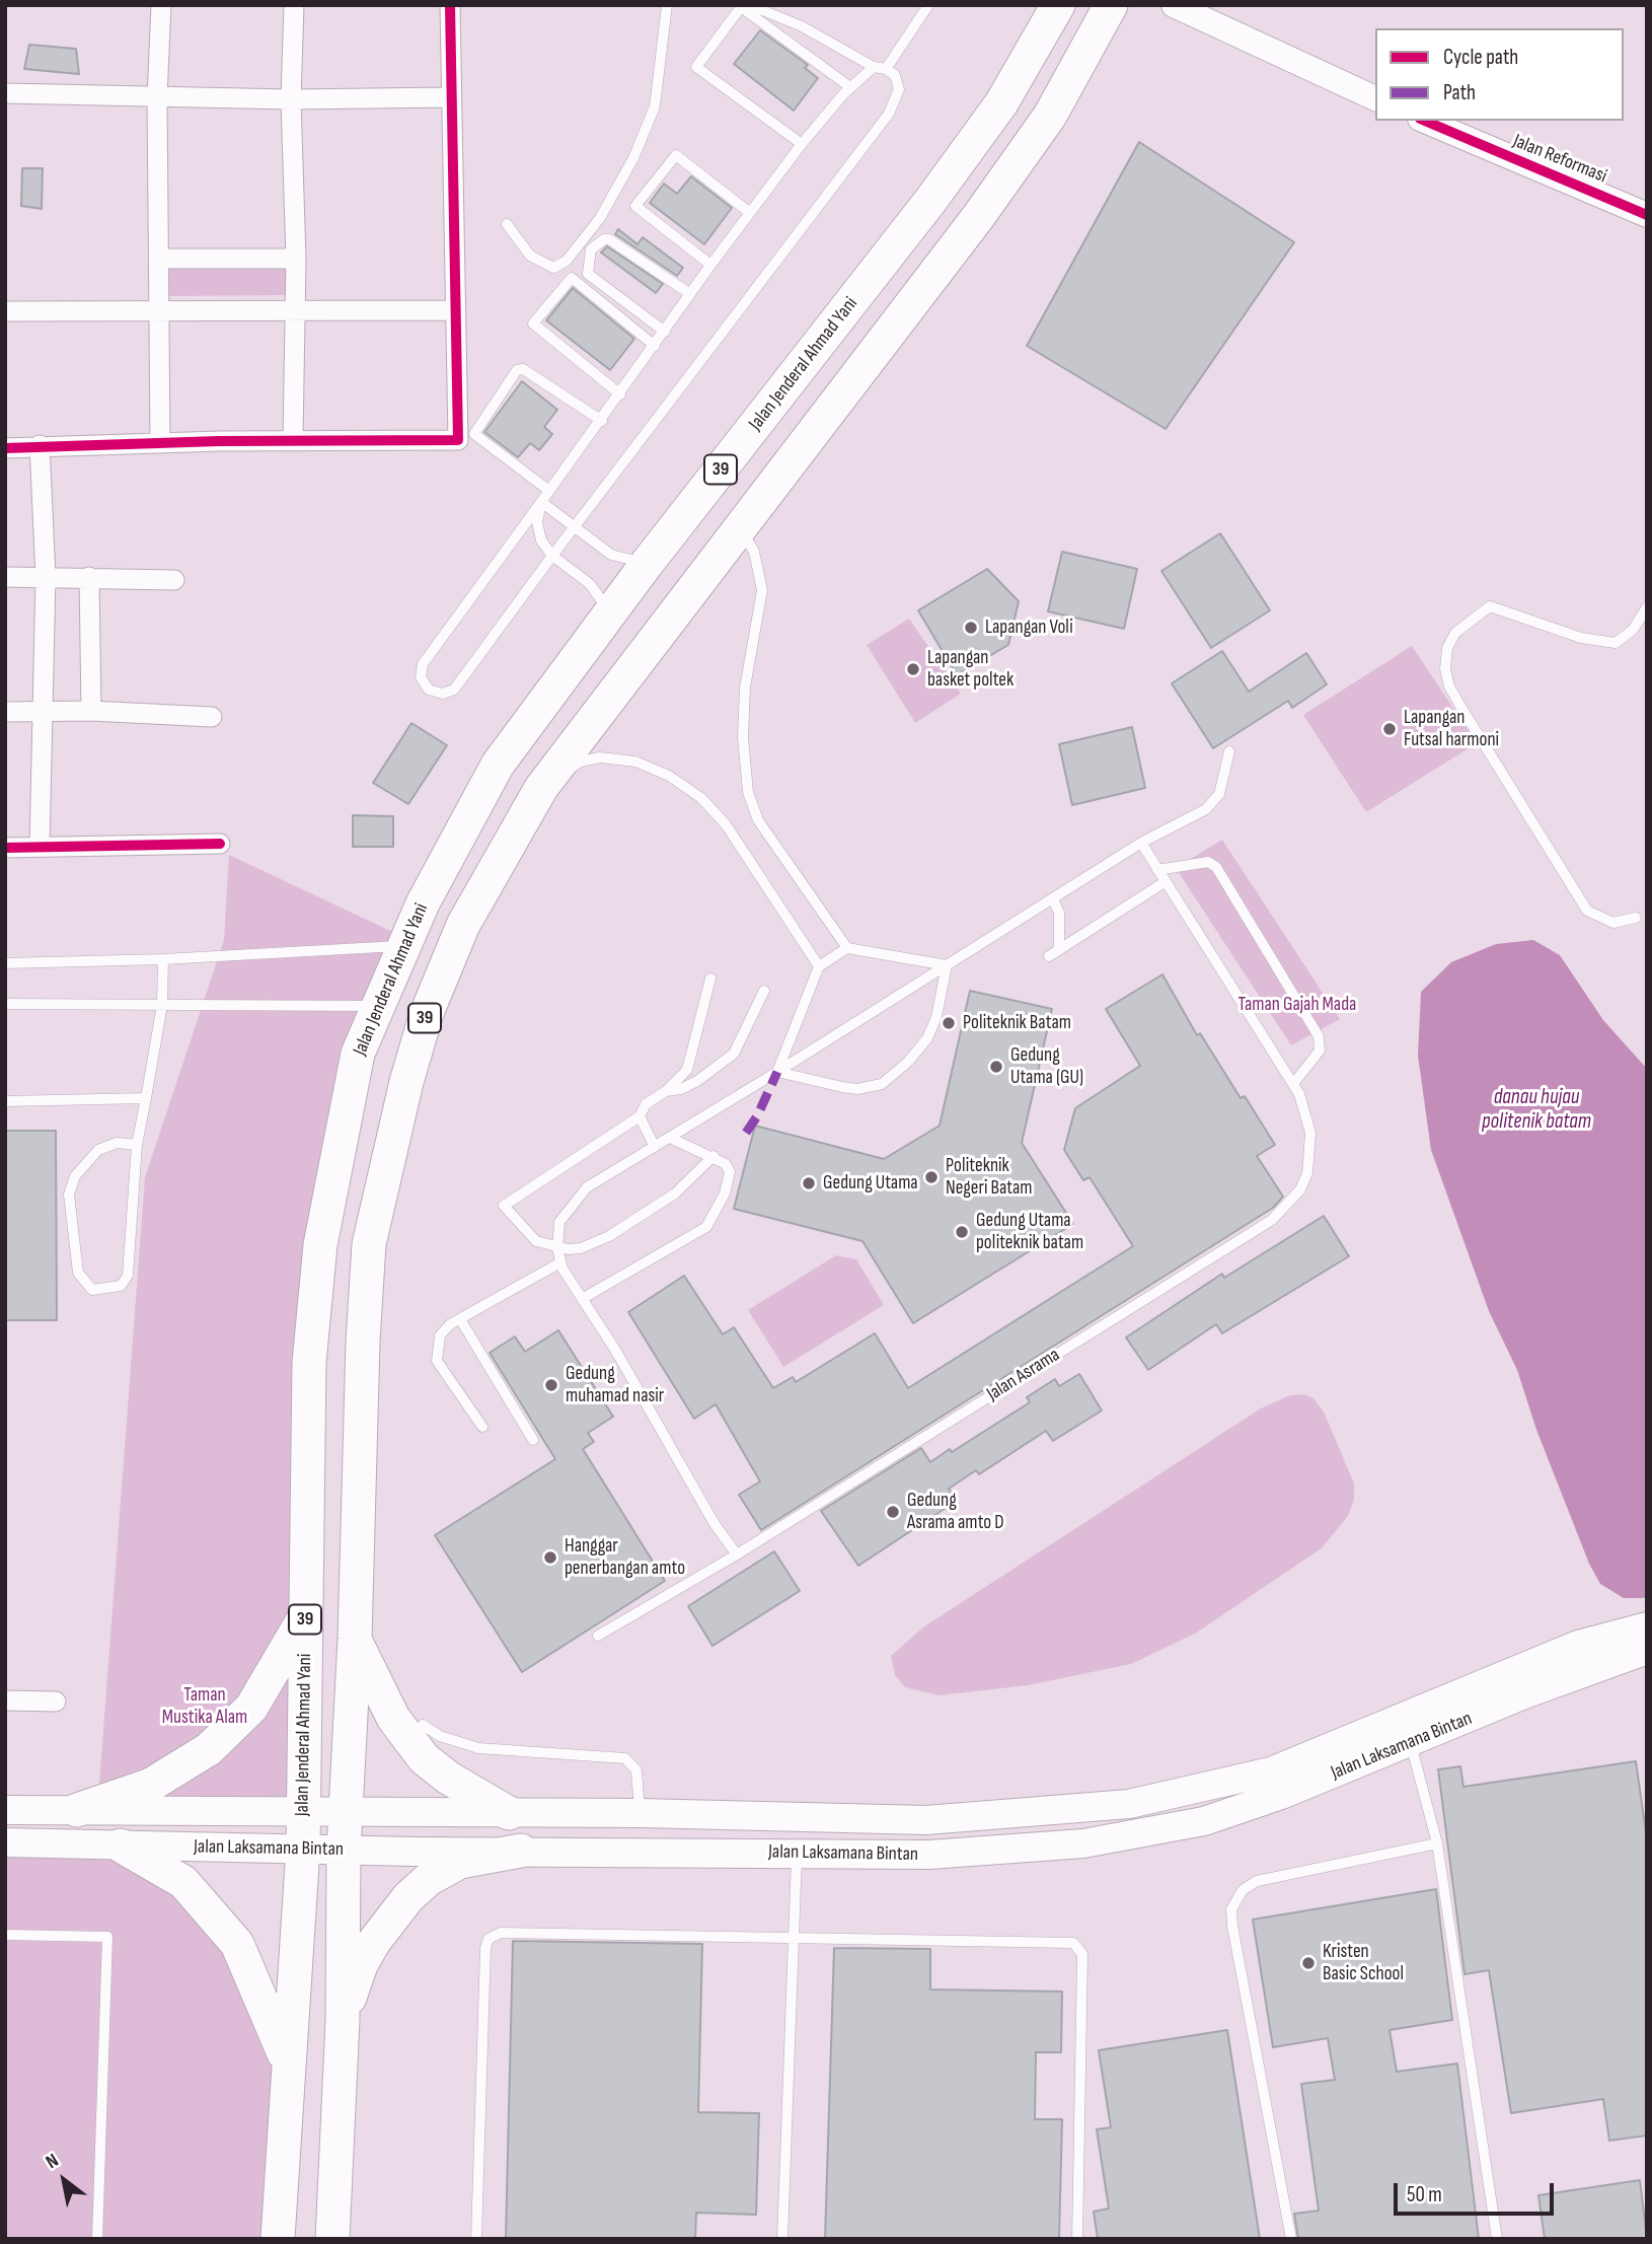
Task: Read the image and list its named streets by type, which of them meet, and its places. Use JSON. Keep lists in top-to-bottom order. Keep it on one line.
{"streets":{"highway":["Jalan Jenderal Ahmad Yani","39"],"main road":["Jalan Laksamana Bintan"],"street":["Jalan Reformasi"],"lane":["Jalan Asrama"]},"crossings":[["Jalan Jenderal Ahmad Yani","Jalan Laksamana Bintan"],["39","Jalan Laksamana Bintan"]],"water":["danau hujau politenik batam"],"parks":["Taman Gajah Mada","Taman Mustika Alam"],"places":["Lapangan Voli","Lapangan basket poltek","Lapangan Futsal harmoni","Politeknik Batam","Gedung Utama (GU)","Politeknik Negeri Batam","Gedung Utama","Gedung Utama politeknik batam","Gedung muhamad nasir","Gedung Asrama amto D","Hanggar penerbangan amto","Kristen Basic School"],"legend":["Cycle path","Path"],"scale_bar":"50 m","north":"top left"}
